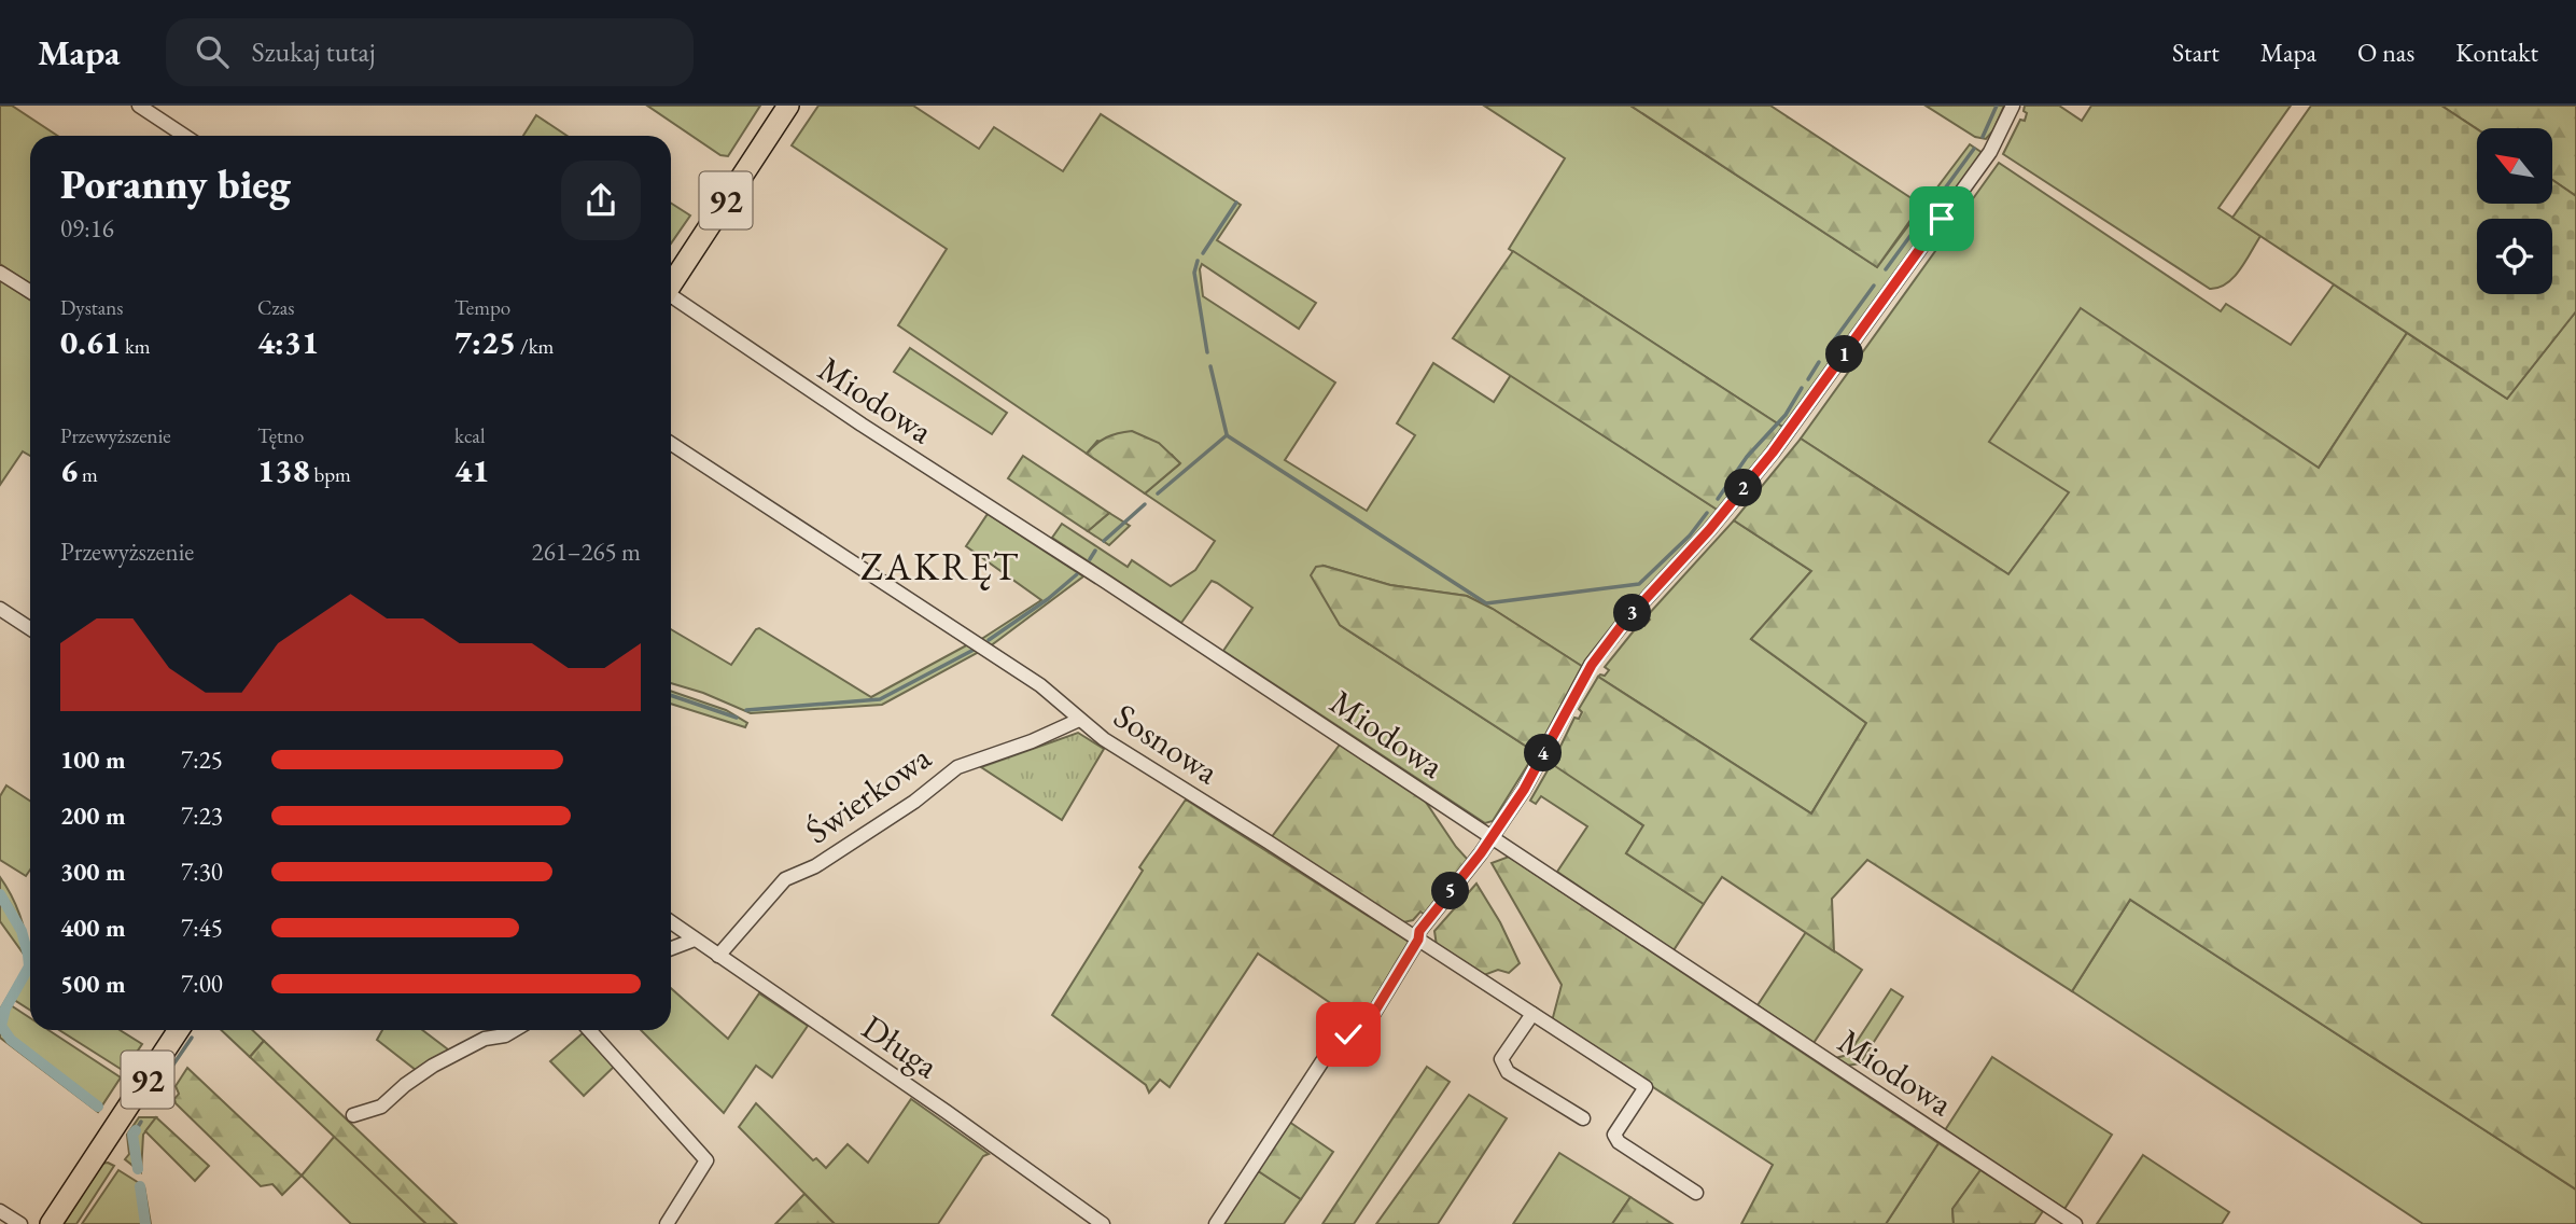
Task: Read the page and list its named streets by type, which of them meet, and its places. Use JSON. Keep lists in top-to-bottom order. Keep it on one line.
{"streets":{"main road":["92"],"street":["Miodowa","Sosnowa","Świerkowa","Długa"]},"crossings":[["Sosnowa","Świerkowa"],["Świerkowa","Długa"]],"districts":["ZAKRĘT"],"north":"top left","page":{"header":"Mapa","search":"Szukaj tutaj","nav":["Start","Mapa","O nas","Kontakt"],"heading":["Poranny bieg","09:16"],"stats":[["Dystans","0.61 km"],["Czas","4:31"],["Tempo","7:25 /km"],["Przewyższenie","6 m"],["Tętno","138 bpm"],["kcal","41"]],"pins":["1","2","3","4","5"],"chart":["Przewyższenie","261–265 m"],"list":[{"name":"100 m","note":"7:25"},{"name":"200 m","note":"7:23"},{"name":"300 m","note":"7:30"},{"name":"400 m","note":"7:45"},{"name":"500 m","note":"7:00"}]}}
